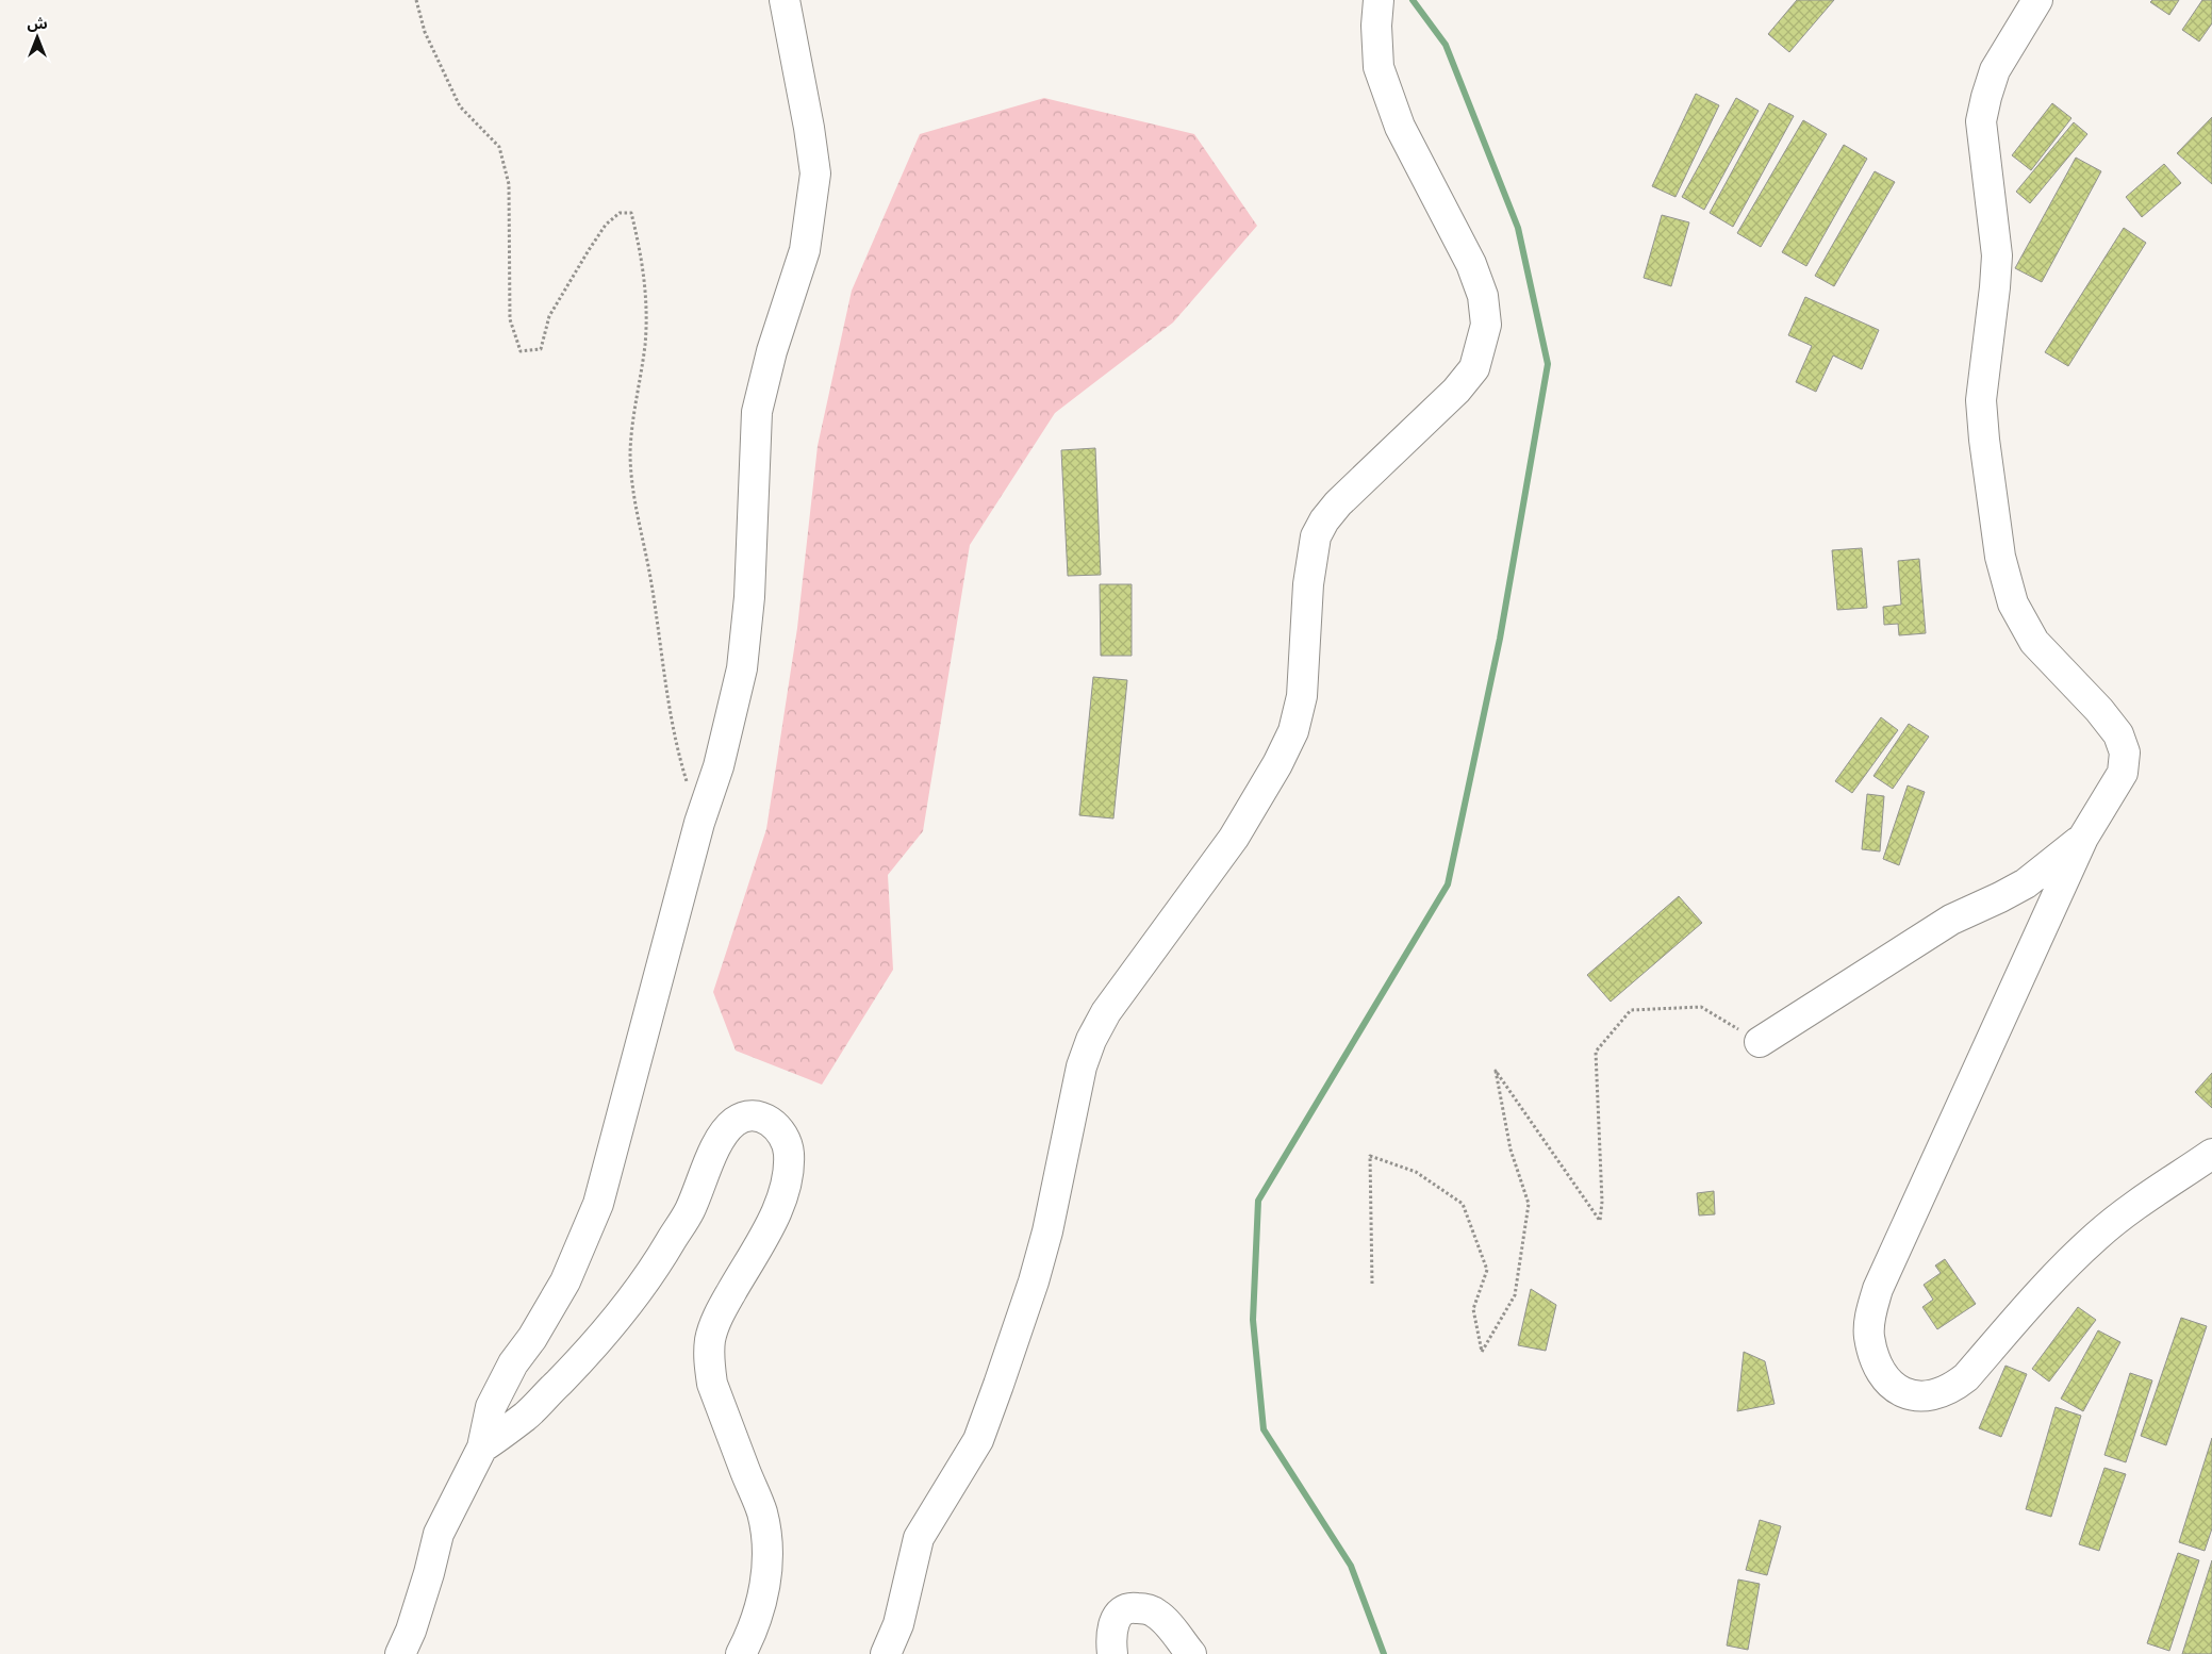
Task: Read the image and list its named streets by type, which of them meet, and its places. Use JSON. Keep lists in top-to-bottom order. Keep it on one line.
{"north":"top"}
